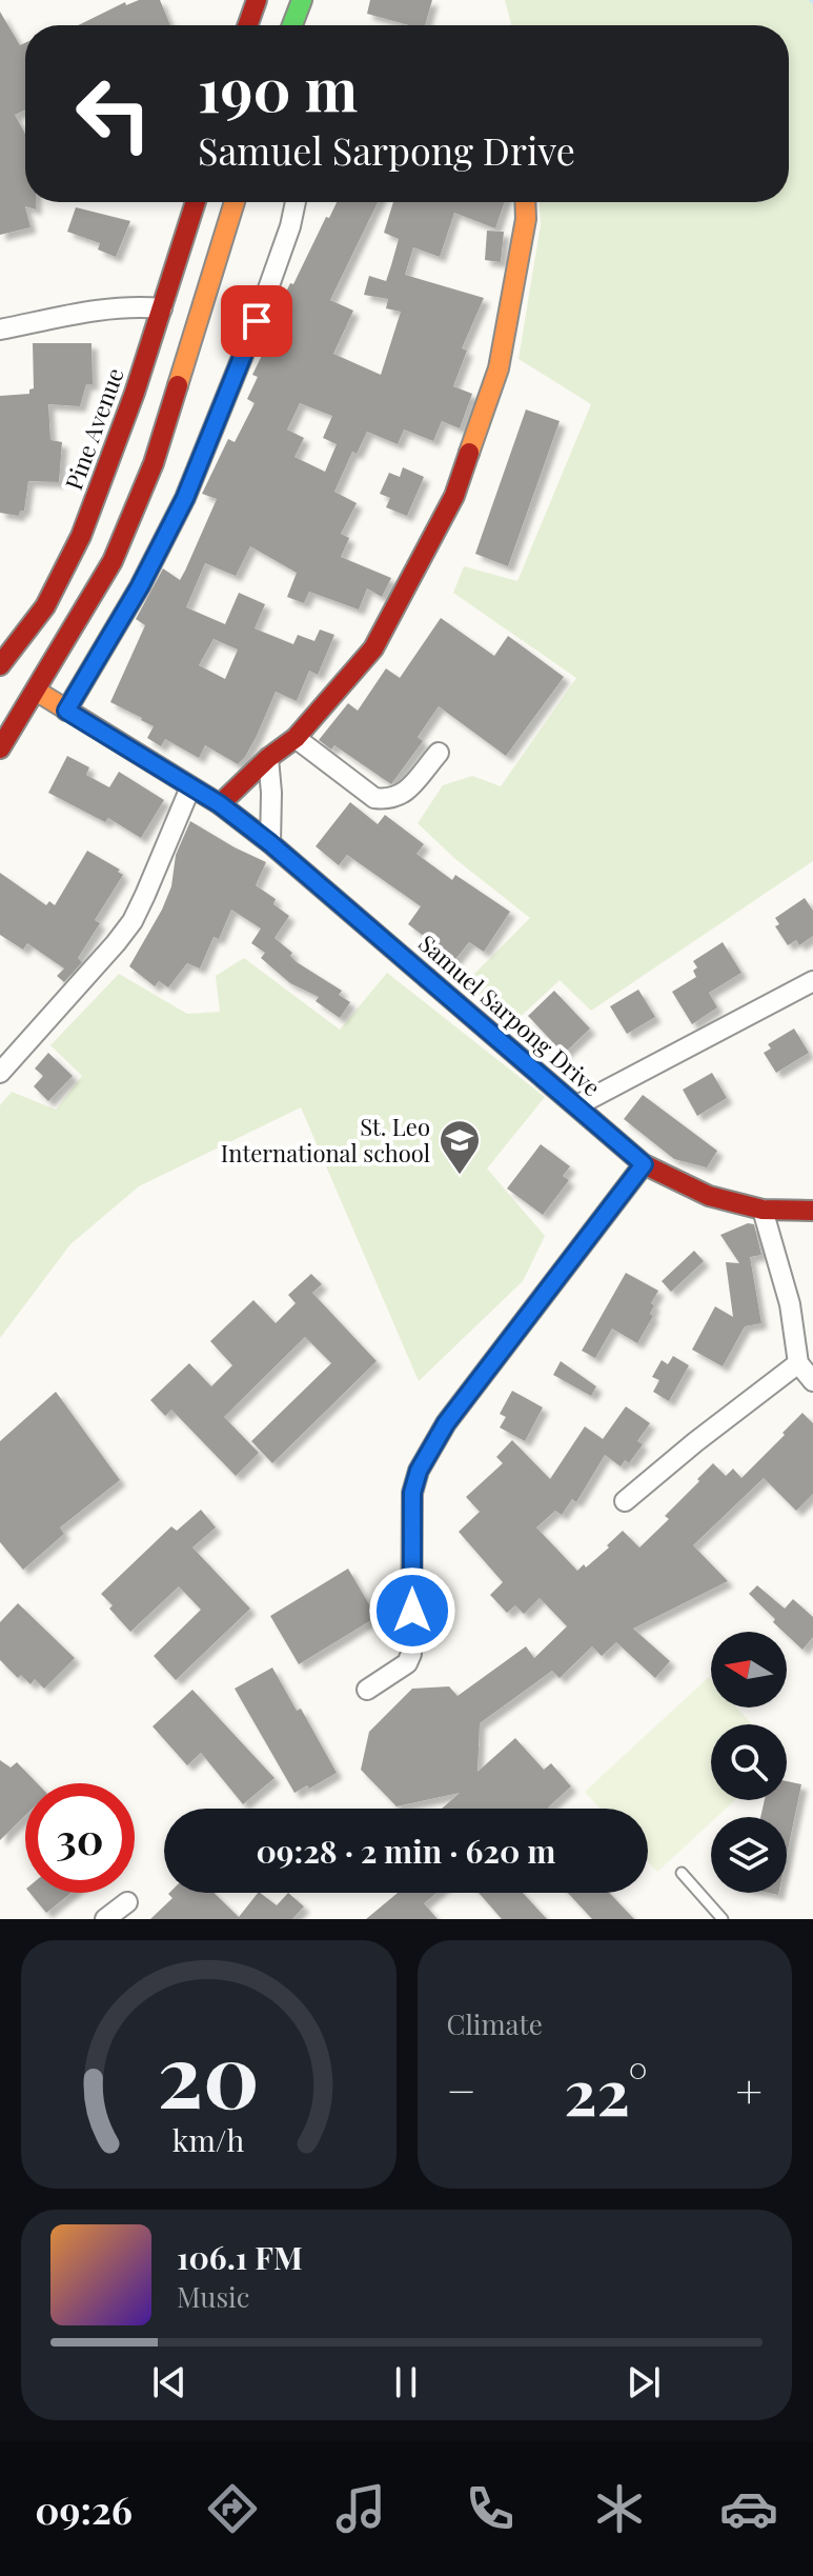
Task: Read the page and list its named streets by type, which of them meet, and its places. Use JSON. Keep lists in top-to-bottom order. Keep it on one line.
{"streets":{"street":["Pine Avenue","Samuel Sarpong Drive"]},"places":{"school or university":["St. Leo International school"]},"north":"left","page":{"turn":["190 m","Samuel Sarpong Drive"],"limit":"30","trip":"09:28 · 2 min · 620 m","tile":"Climate","heat":["−","22°","+"],"song":["106.1 FM","Music"],"tabs":"09:26","gauge":["20","km/h"]}}
